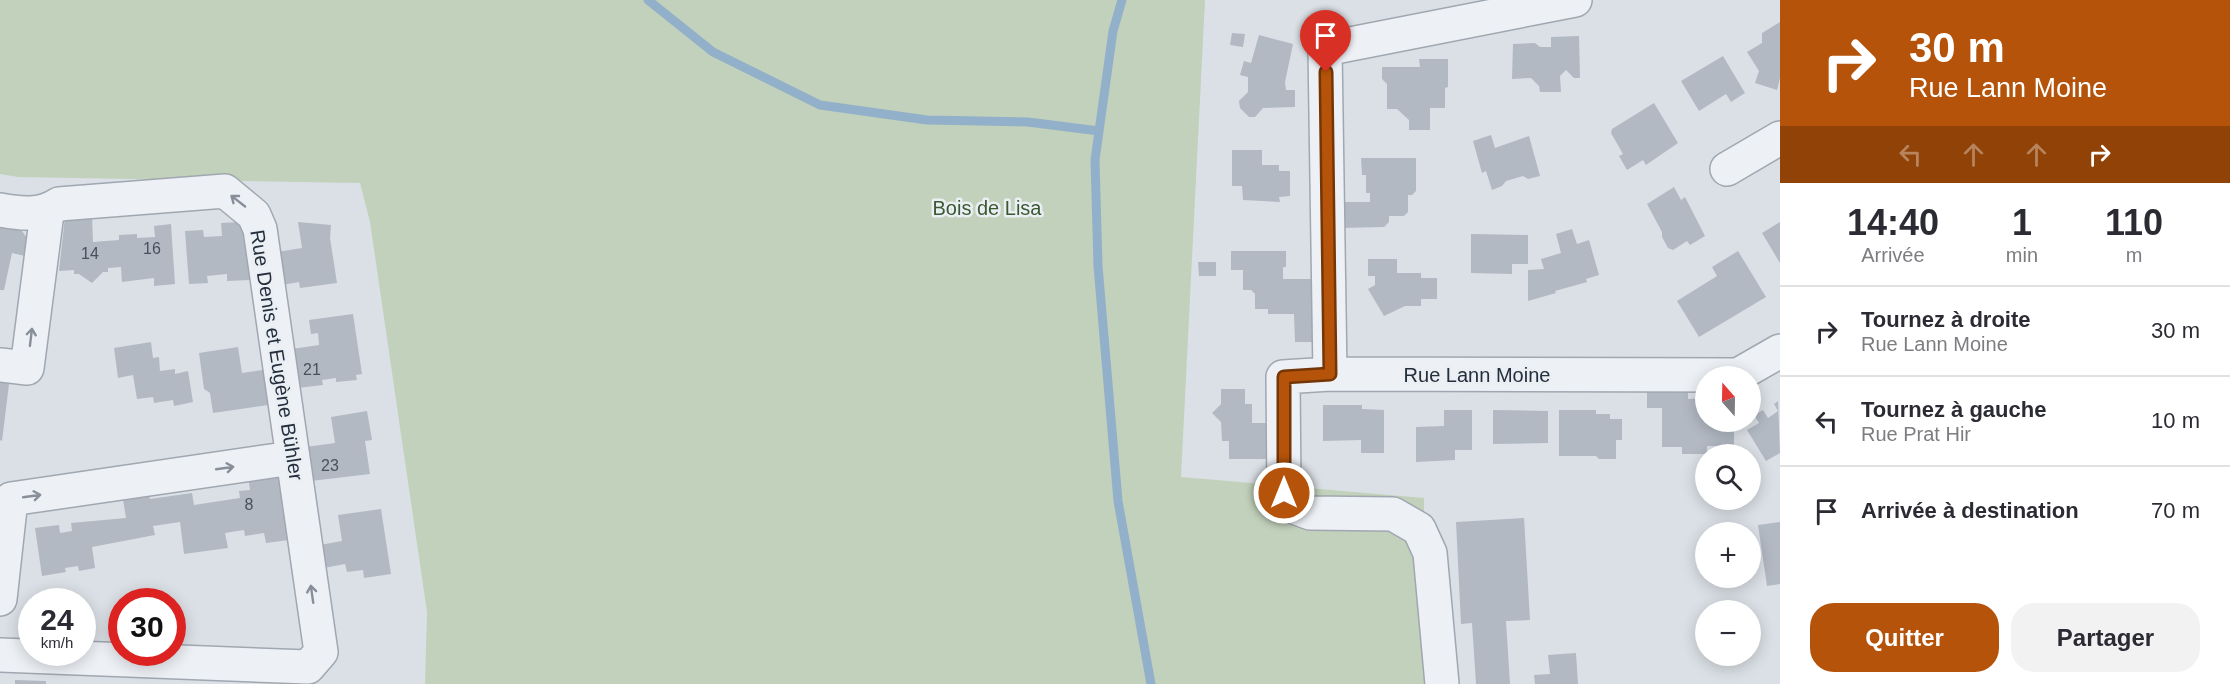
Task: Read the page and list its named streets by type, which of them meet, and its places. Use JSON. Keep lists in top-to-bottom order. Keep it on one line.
{"streets":{"street":["Rue Denis et Eugène Bühler","Rue Lann Moine"]},"parks":["Bois de Lisa"],"house_numbers":["16","14","21","23","8"],"north":"top","page":{"turn":["30 m","Rue Lann Moine"],"eta":["14:40","Arrivée","1","min","110","m"],"list":[{"name":"Tournez à droite","note":"Rue Lann Moine","value":"30 m"},{"name":"Tournez à gauche","note":"Rue Prat Hir","value":"10 m"},{"name":"Arrivée à destination","value":"70 m"}],"map_buttons":["+","−"],"speed":"24 km/h","limit":"30","buttons":["Quitter","Partager"]}}
